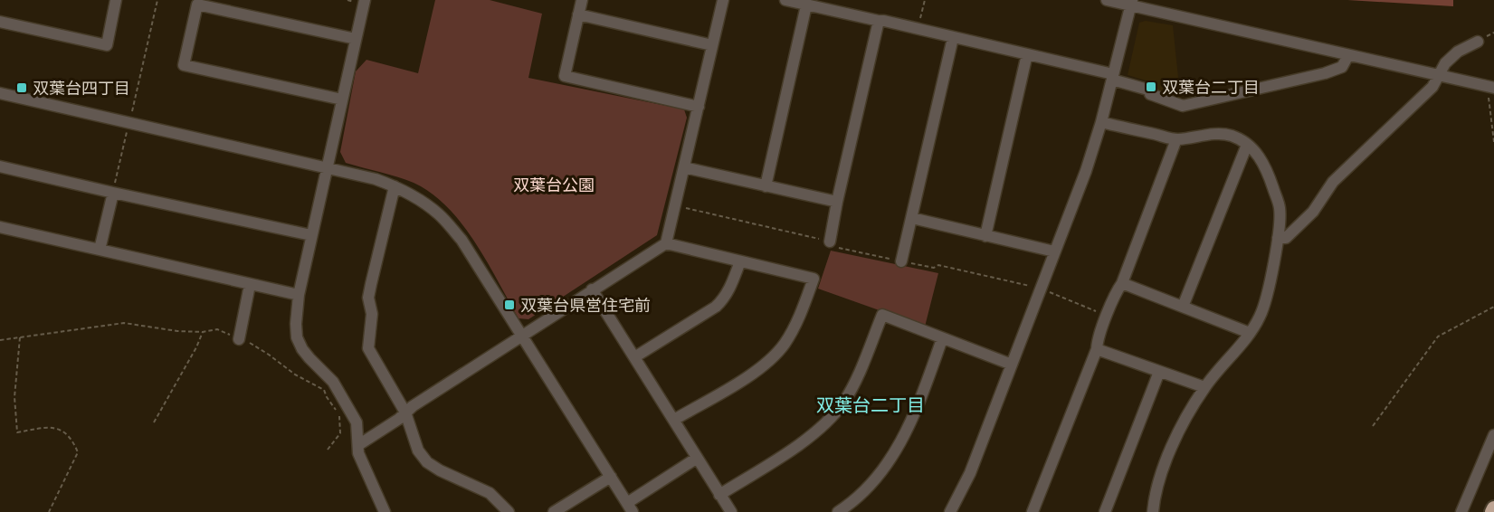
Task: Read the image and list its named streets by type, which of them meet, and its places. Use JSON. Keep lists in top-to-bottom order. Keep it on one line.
{"districts":["双葉台二丁目"],"parks":["双葉台公園"],"places":{"transit":["双葉台二丁目","双葉台四丁目","双葉台県営住宅前"]}}
